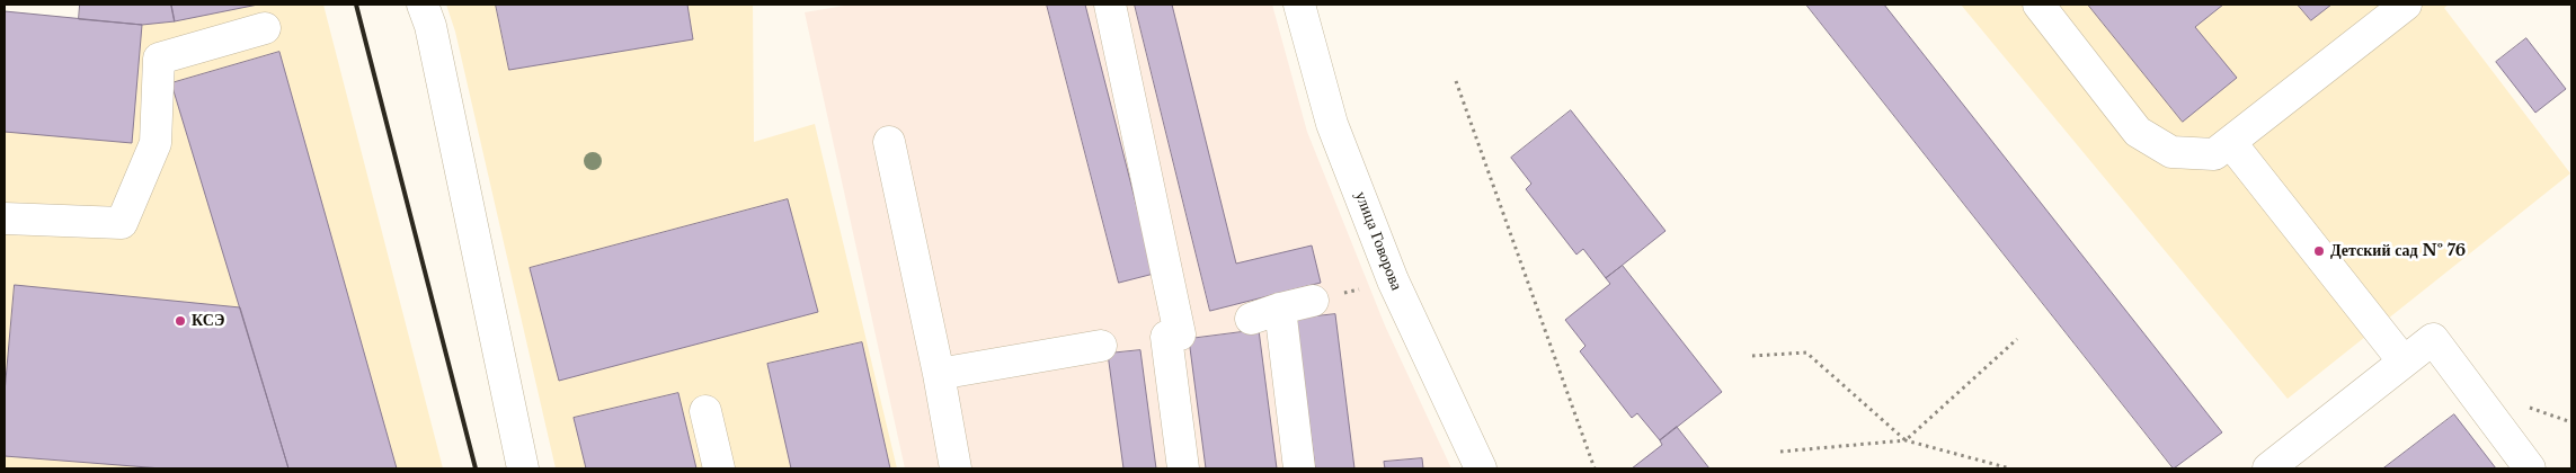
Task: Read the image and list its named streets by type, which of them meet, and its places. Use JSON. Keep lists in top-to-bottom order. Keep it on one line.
{"streets":{"street":["улица Говорова"]},"places":["Детский сад № 76","КСЭ"]}
